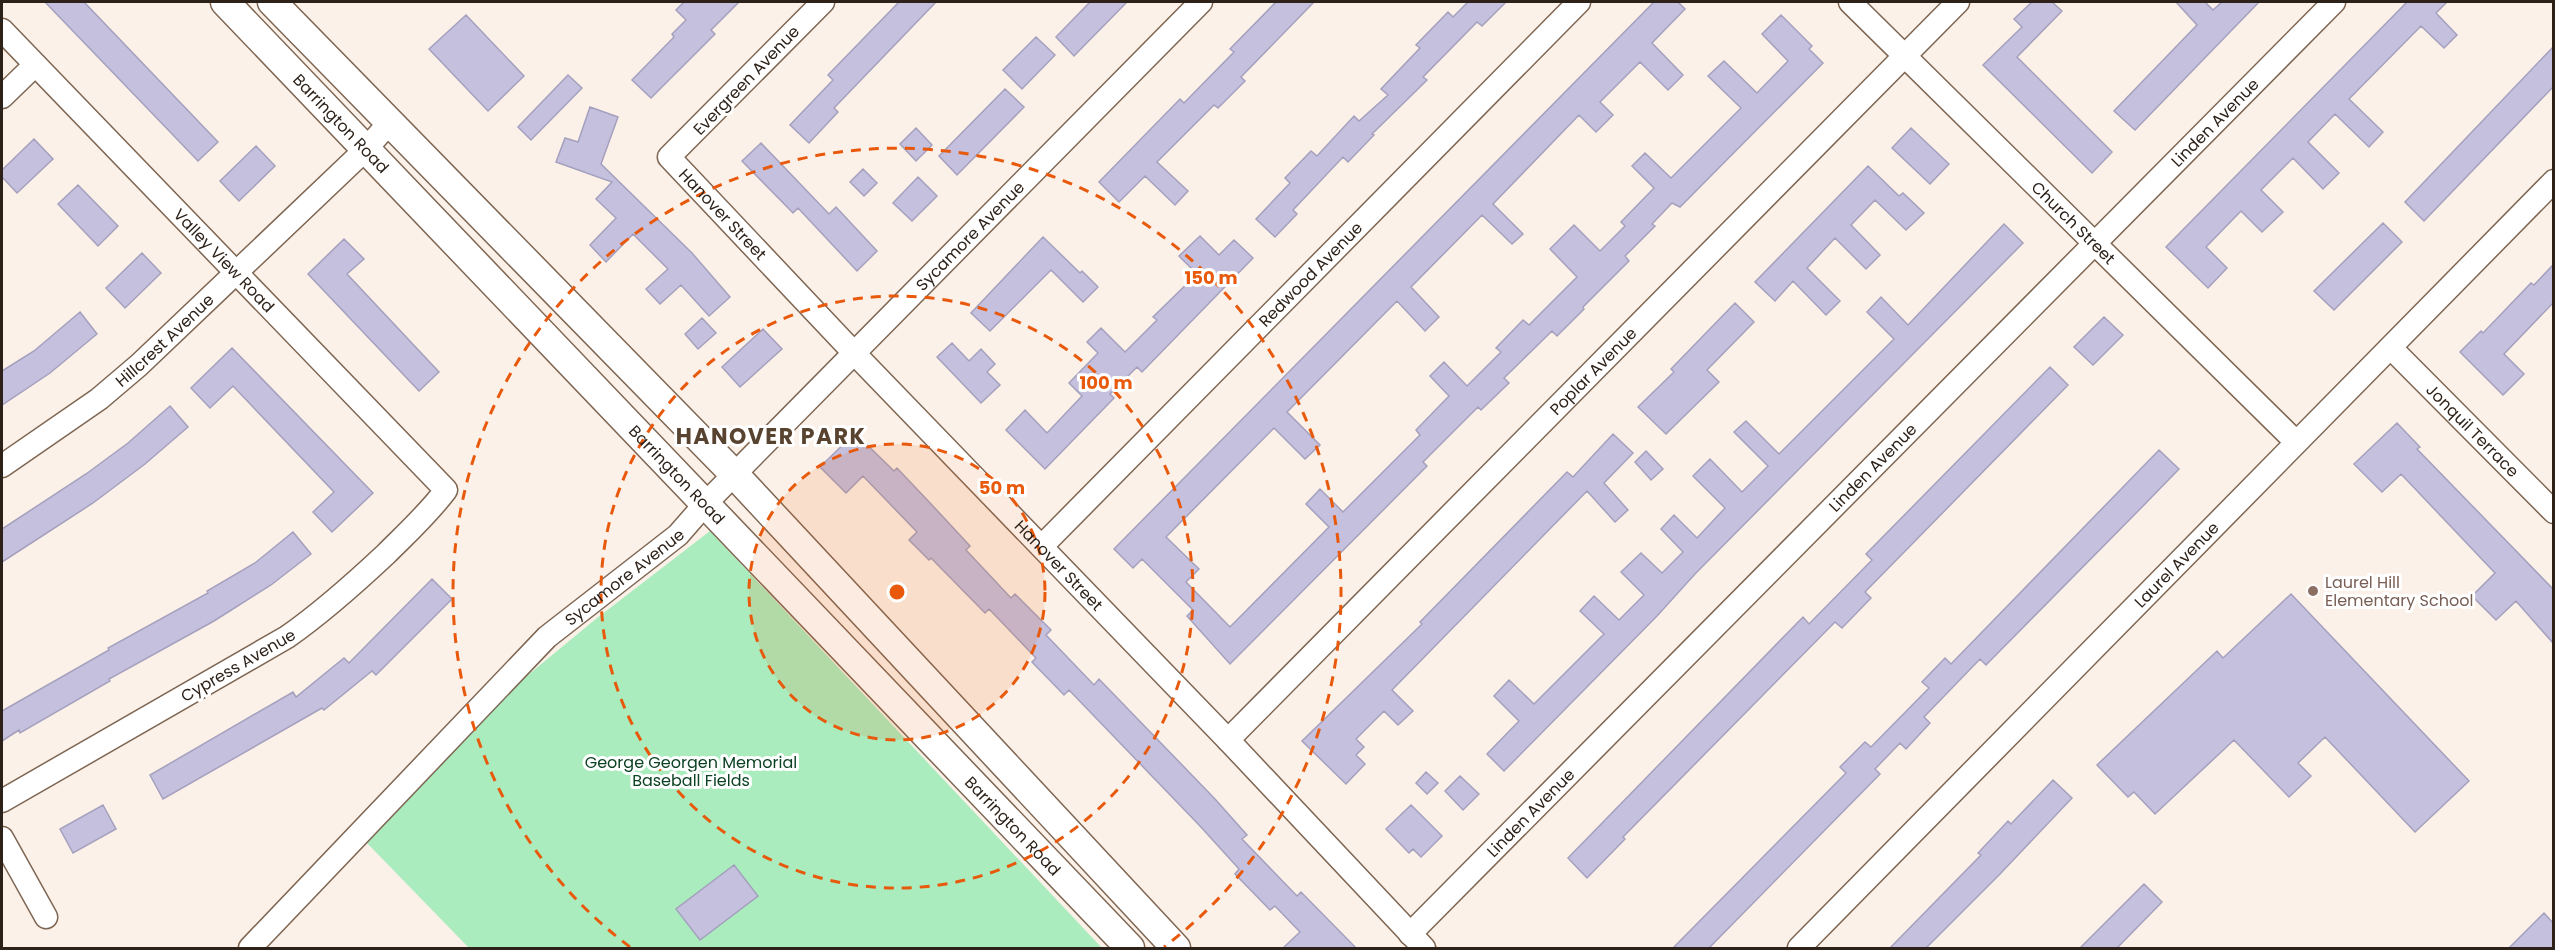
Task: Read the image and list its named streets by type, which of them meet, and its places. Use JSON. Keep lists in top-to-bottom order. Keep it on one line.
{"streets":{"main road":["Barrington Road"],"street":["Evergreen Avenue","Linden Avenue","Hanover Street","Church Street","Sycamore Avenue","Valley View Road","Redwood Avenue","Hillcrest Avenue","Poplar Avenue","Jonquil Terrace","Laurel Avenue","Cypress Avenue"]},"crossings":[["Evergreen Avenue","Hanover Street"],["Linden Avenue","Hanover Street"],["Linden Avenue","Church Street"],["Barrington Road","Sycamore Avenue"],["Barrington Road","Hillcrest Avenue"],["Hanover Street","Sycamore Avenue"],["Hanover Street","Redwood Avenue"],["Hanover Street","Poplar Avenue"],["Church Street","Poplar Avenue"],["Church Street","Laurel Avenue"],["Valley View Road","Hillcrest Avenue"],["Valley View Road","Cypress Avenue"],["Jonquil Terrace","Laurel Avenue"]],"districts":["HANOVER PARK"],"parks":["George Georgen Memorial Baseball Fields"],"places":["Laurel Hill Elementary School"],"rings":["150 m","100 m","50 m"]}
